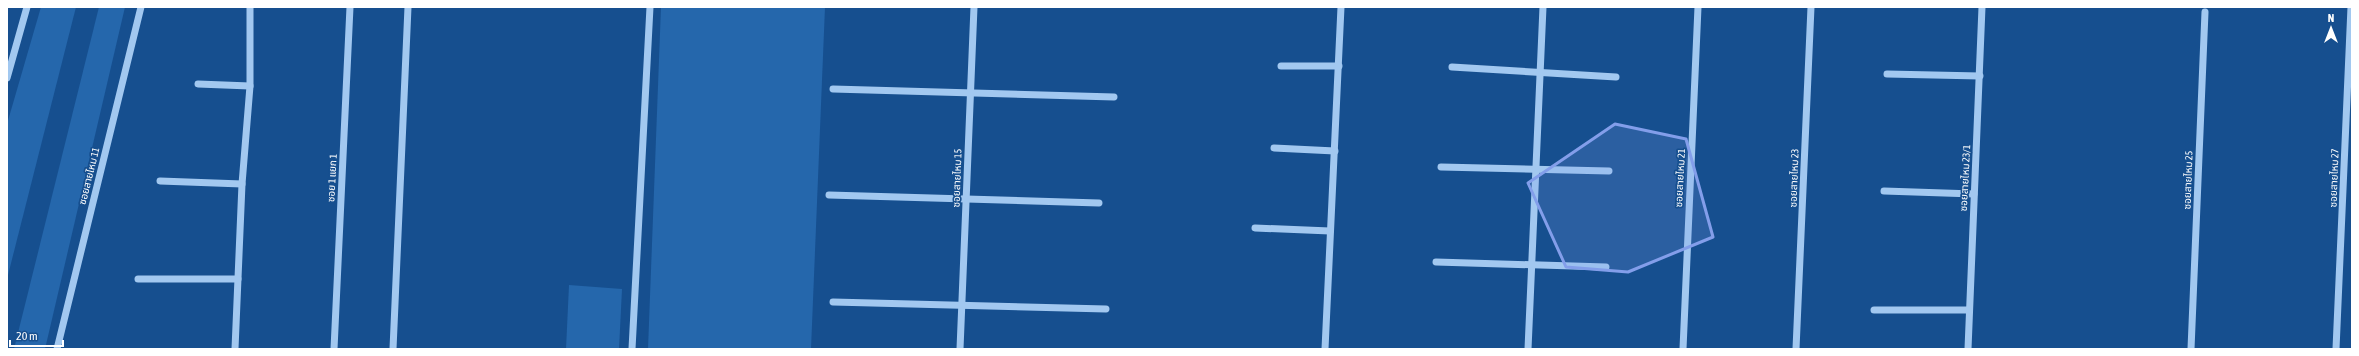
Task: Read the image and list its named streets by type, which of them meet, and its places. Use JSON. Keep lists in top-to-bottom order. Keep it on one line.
{"streets":{"street":["ซอยสายไหม 11","ซอย 1 แยก 1","ซอยสายไหม 15","ซอยสายไหม 21","ซอยสายไหม 23","ซอยสายไหม 23/1","ซอยสายไหม 27","ซอยสายไหม 25"]},"scale_bar":"20 m","north":"top"}
